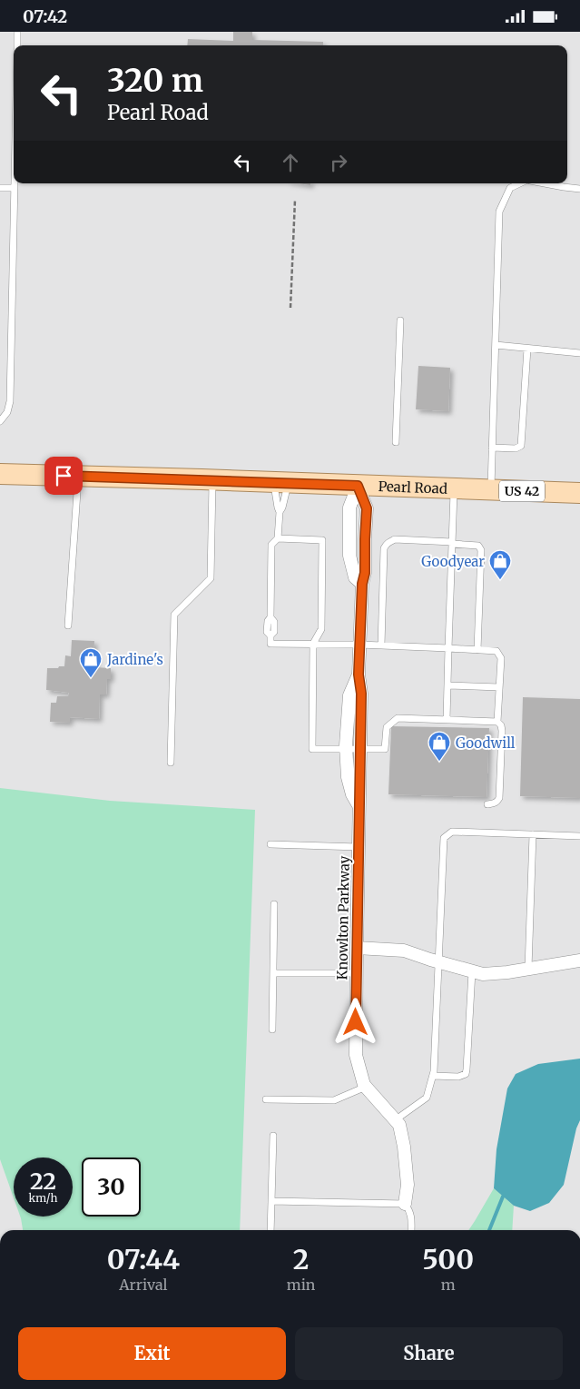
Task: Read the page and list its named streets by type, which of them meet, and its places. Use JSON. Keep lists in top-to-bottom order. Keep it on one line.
{"streets":{"main road":["Pearl Road","US 42"],"street":["Knowlton Parkway"]},"crossings":[["Pearl Road","Knowlton Parkway"]],"places":{"shop":["Goodyear","Jardine's","Goodwill"]},"page":{"status":"07:42","turn":["320 m","Pearl Road"],"speed":"22 km/h","limit":"30","eta":["07:44","Arrival","2","min","500","m"],"buttons":["Exit","Share"]}}
